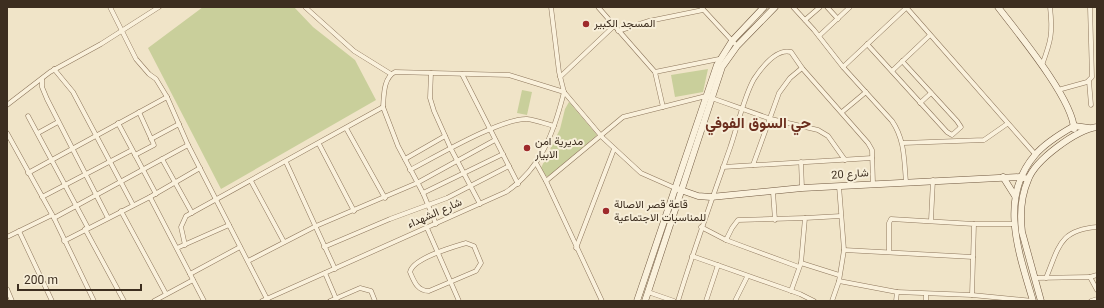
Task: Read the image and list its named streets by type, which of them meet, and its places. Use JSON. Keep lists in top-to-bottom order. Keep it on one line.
{"streets":{"street":["شارع 20","شارع الشهداء"]},"districts":["حي السوق الفوفي"],"places":["المسجد الكبير","مديرية امن الابيار","قاعة قصر الاصالة للمناسبات الاجتماعية"],"scale_bar":"200 m"}
